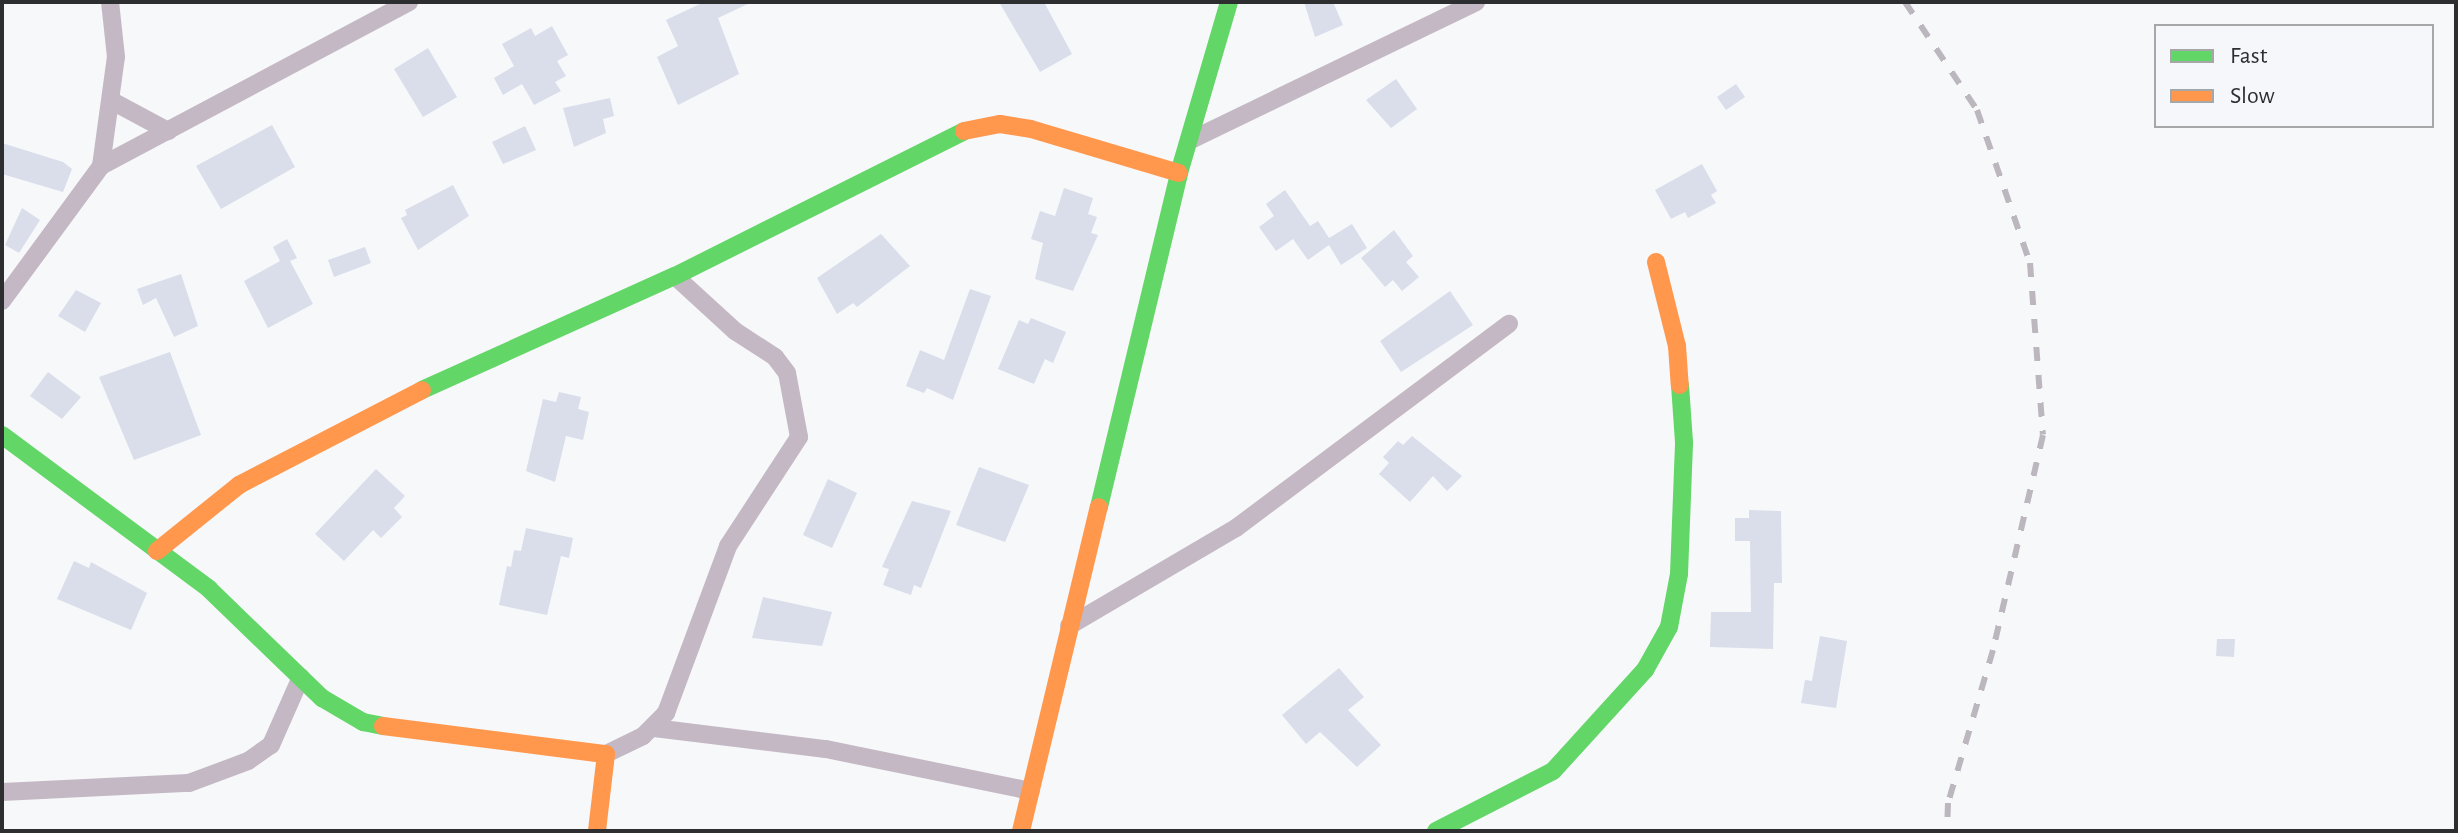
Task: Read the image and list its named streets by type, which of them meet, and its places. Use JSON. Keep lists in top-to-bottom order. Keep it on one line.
{"legend":["Fast","Slow"]}
